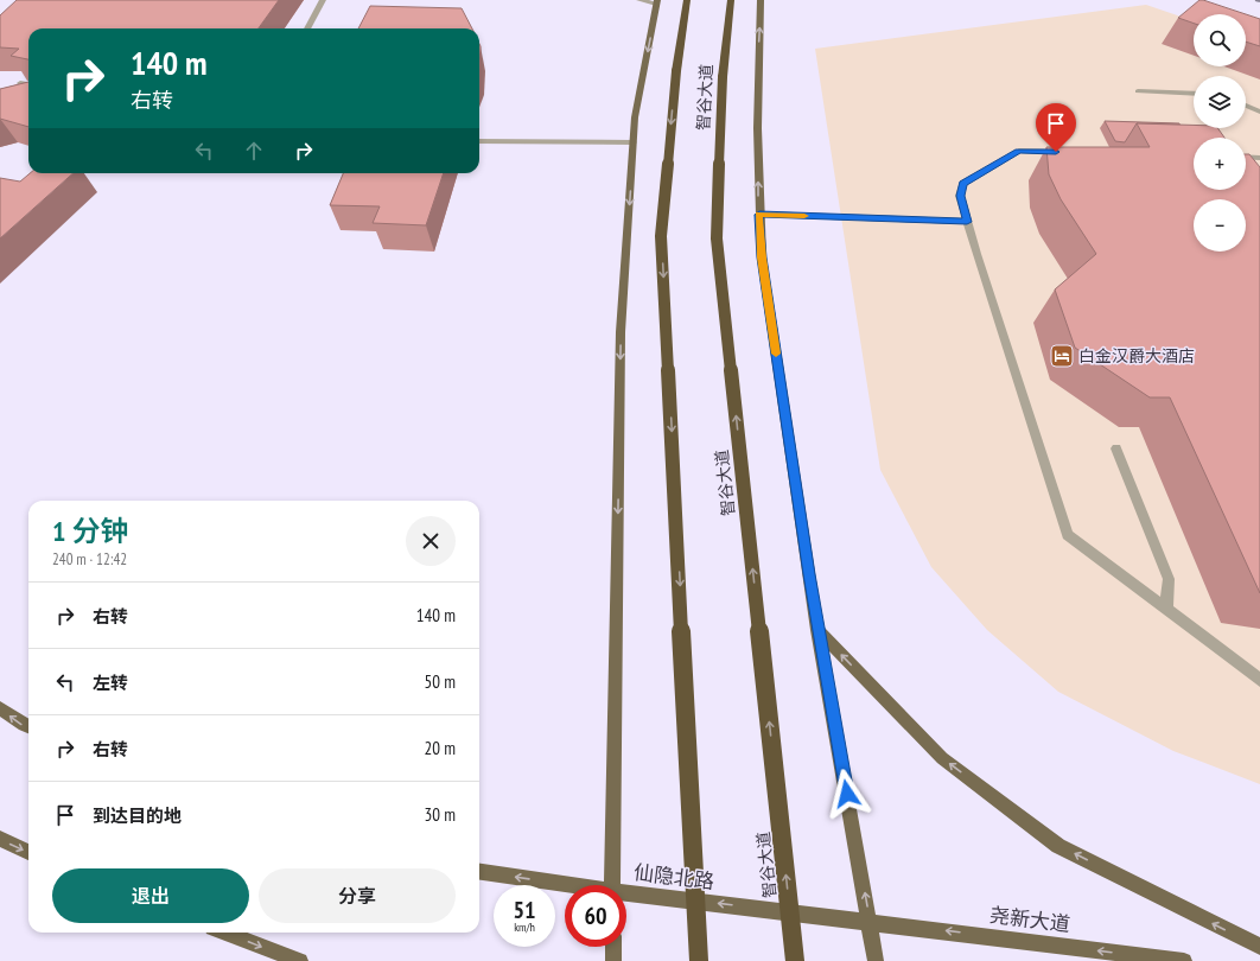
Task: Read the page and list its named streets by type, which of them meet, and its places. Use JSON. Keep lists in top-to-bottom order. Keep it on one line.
{"streets":{"highway":["智谷大道"],"main road":["仙隐北路","尧新大道"]},"crossings":[["仙隐北路","尧新大道"]],"one_way":["仙隐北路","尧新大道"],"places":{"hotel":["白金汉爵大酒店"]},"page":{"map_buttons":["+","−"],"turn":["140 m","右转"],"heading":["1 分钟","240 m · 12:42"],"list":[{"name":"右转","value":"140 m"},{"name":"左转","value":"50 m"},{"name":"右转","value":"20 m"},{"name":"到达目的地","value":"30 m"}],"buttons":["退出","分享"],"speed":"51 km/h","limit":"60"}}
